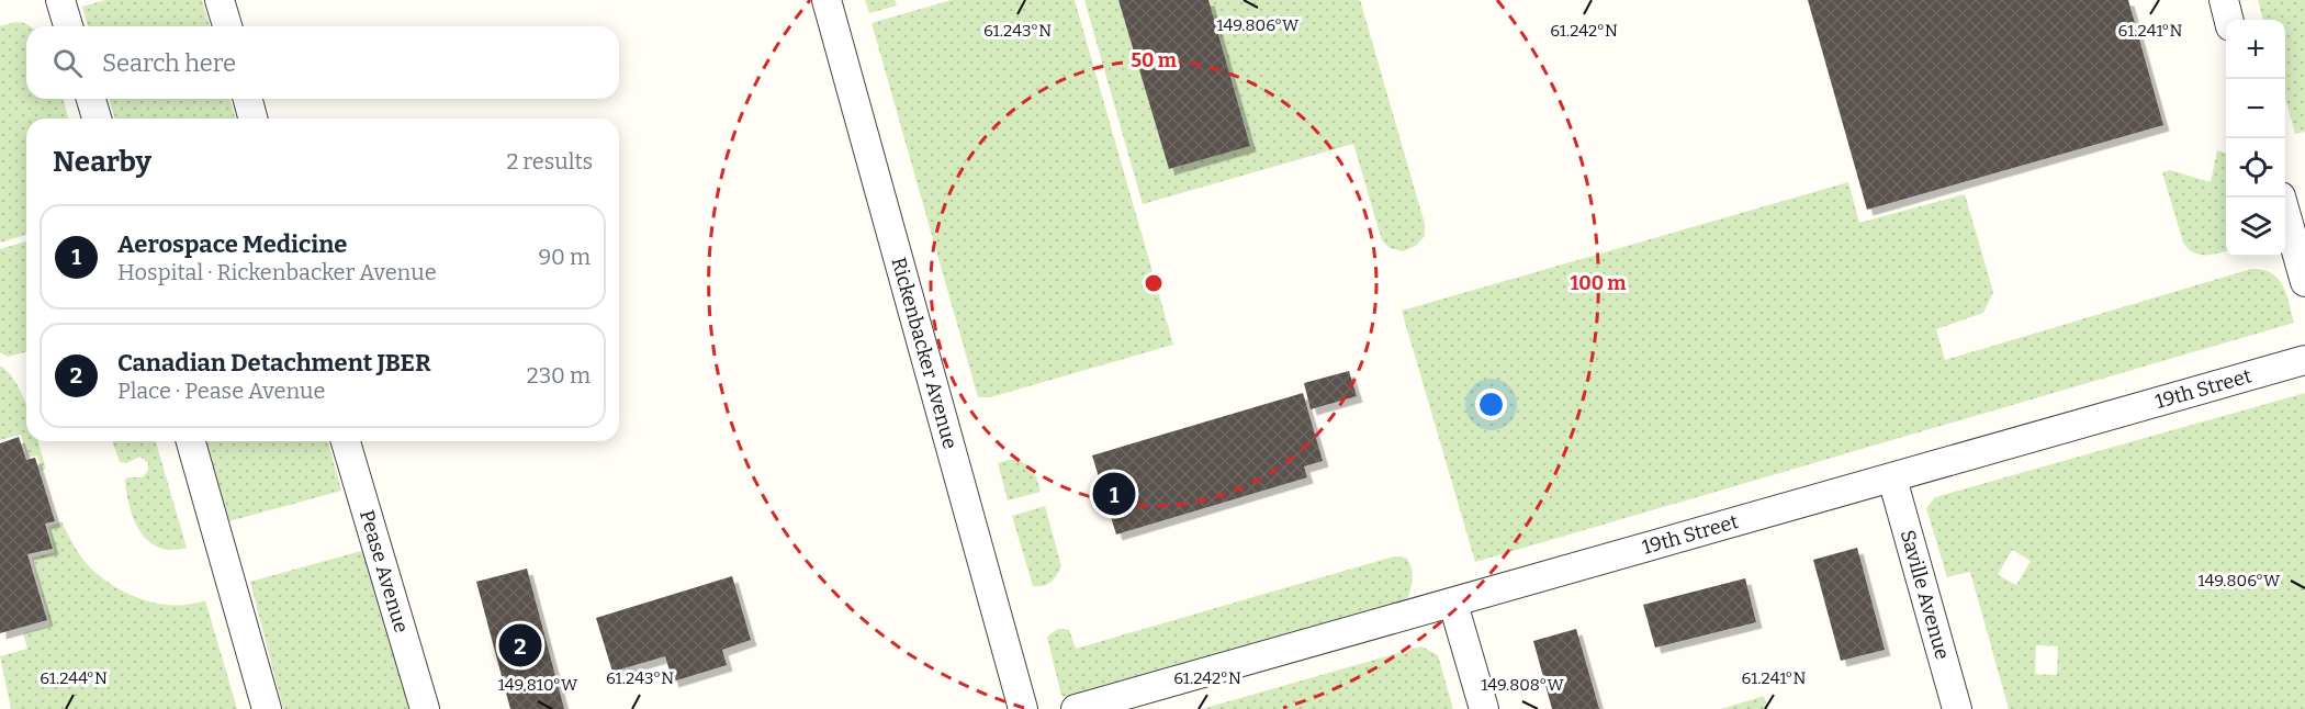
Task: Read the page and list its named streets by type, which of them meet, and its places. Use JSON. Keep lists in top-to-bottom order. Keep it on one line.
{"streets":{"street":["Rickenbacker Avenue","19th Street","Pease Avenue","Saville Avenue"]},"crossings":[["19th Street","Saville Avenue"]],"page":{"map_buttons":["+","−"],"search":"Search here","heading":["Nearby","2 results"],"list":[{"mark":"1","name":"Aerospace Medicine","note":"Hospital · Rickenbacker Avenue","value":"90 m"},{"mark":"2","name":"Canadian Detachment JBER","note":"Place · Pease Avenue","value":"230 m"}],"pins":["1","2"]},"coordinates":["149.806°W","61.243°N","61.242°N","61.241°N","61.244°N","149.810°W","149.808°W"],"rings":["50 m","100 m"]}
